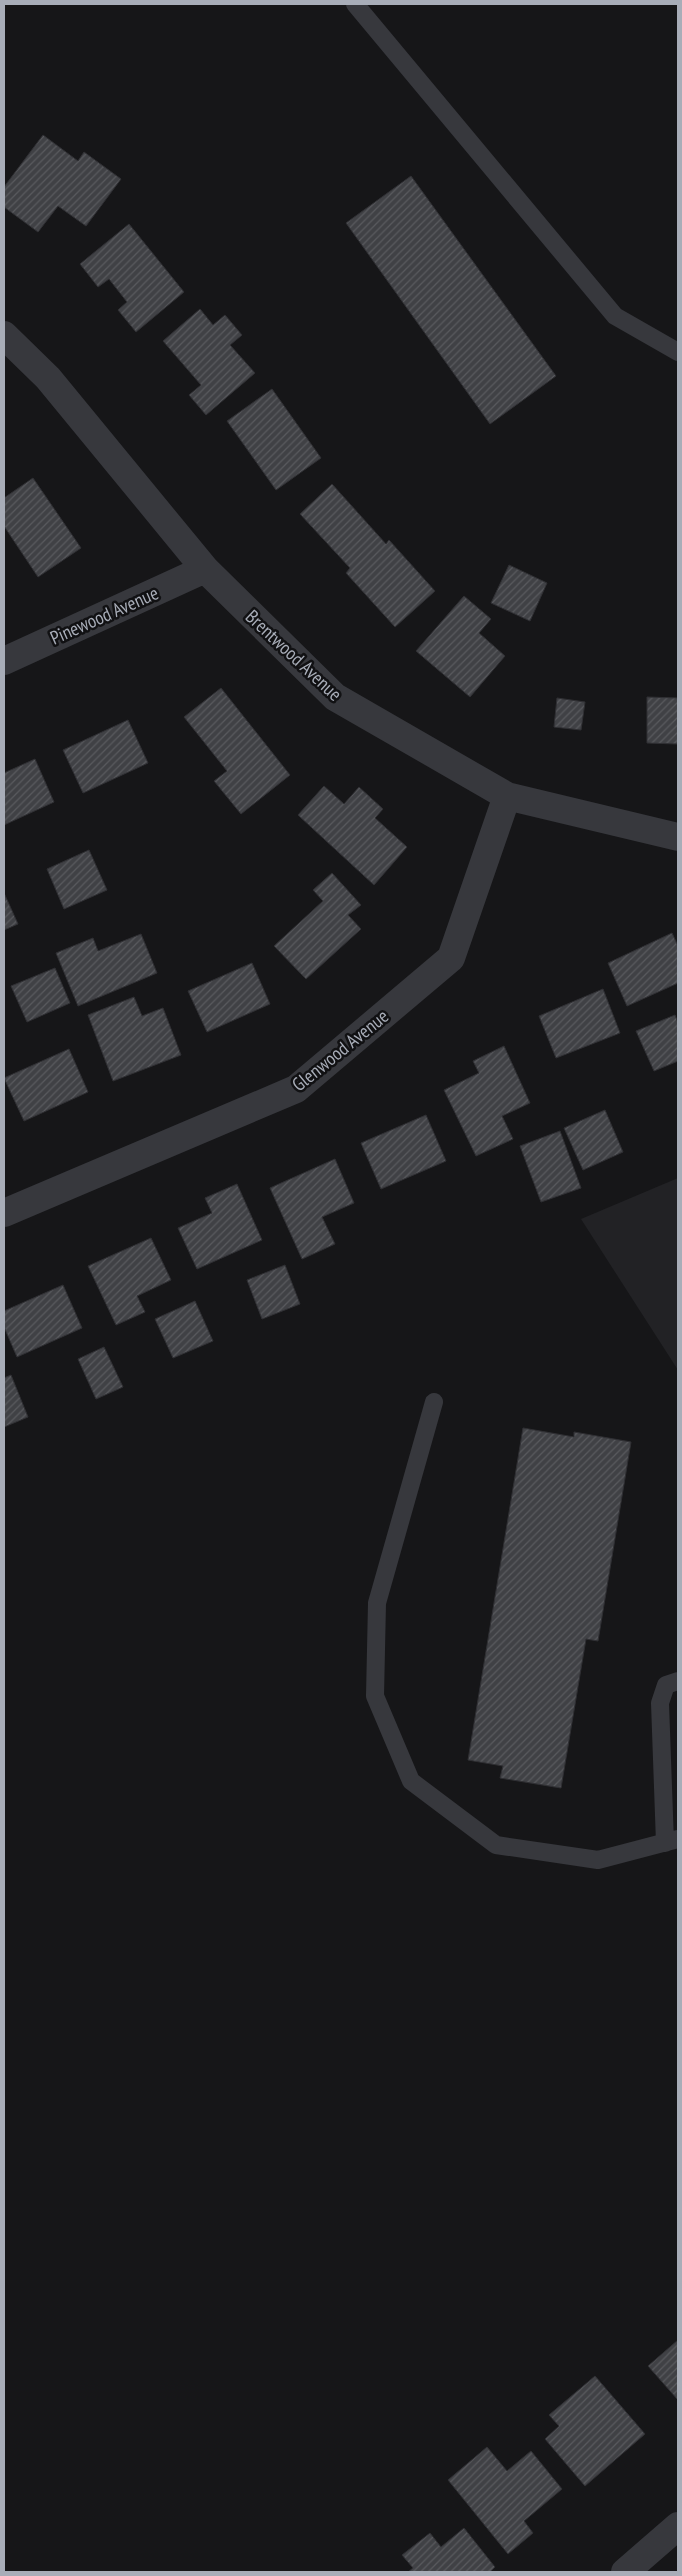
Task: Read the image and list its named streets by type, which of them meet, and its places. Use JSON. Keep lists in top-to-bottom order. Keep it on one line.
{"streets":{"street":["Pinewood Avenue","Brentwood Avenue","Glenwood Avenue"]},"crossings":[["Pinewood Avenue","Brentwood Avenue"],["Brentwood Avenue","Glenwood Avenue"]]}
